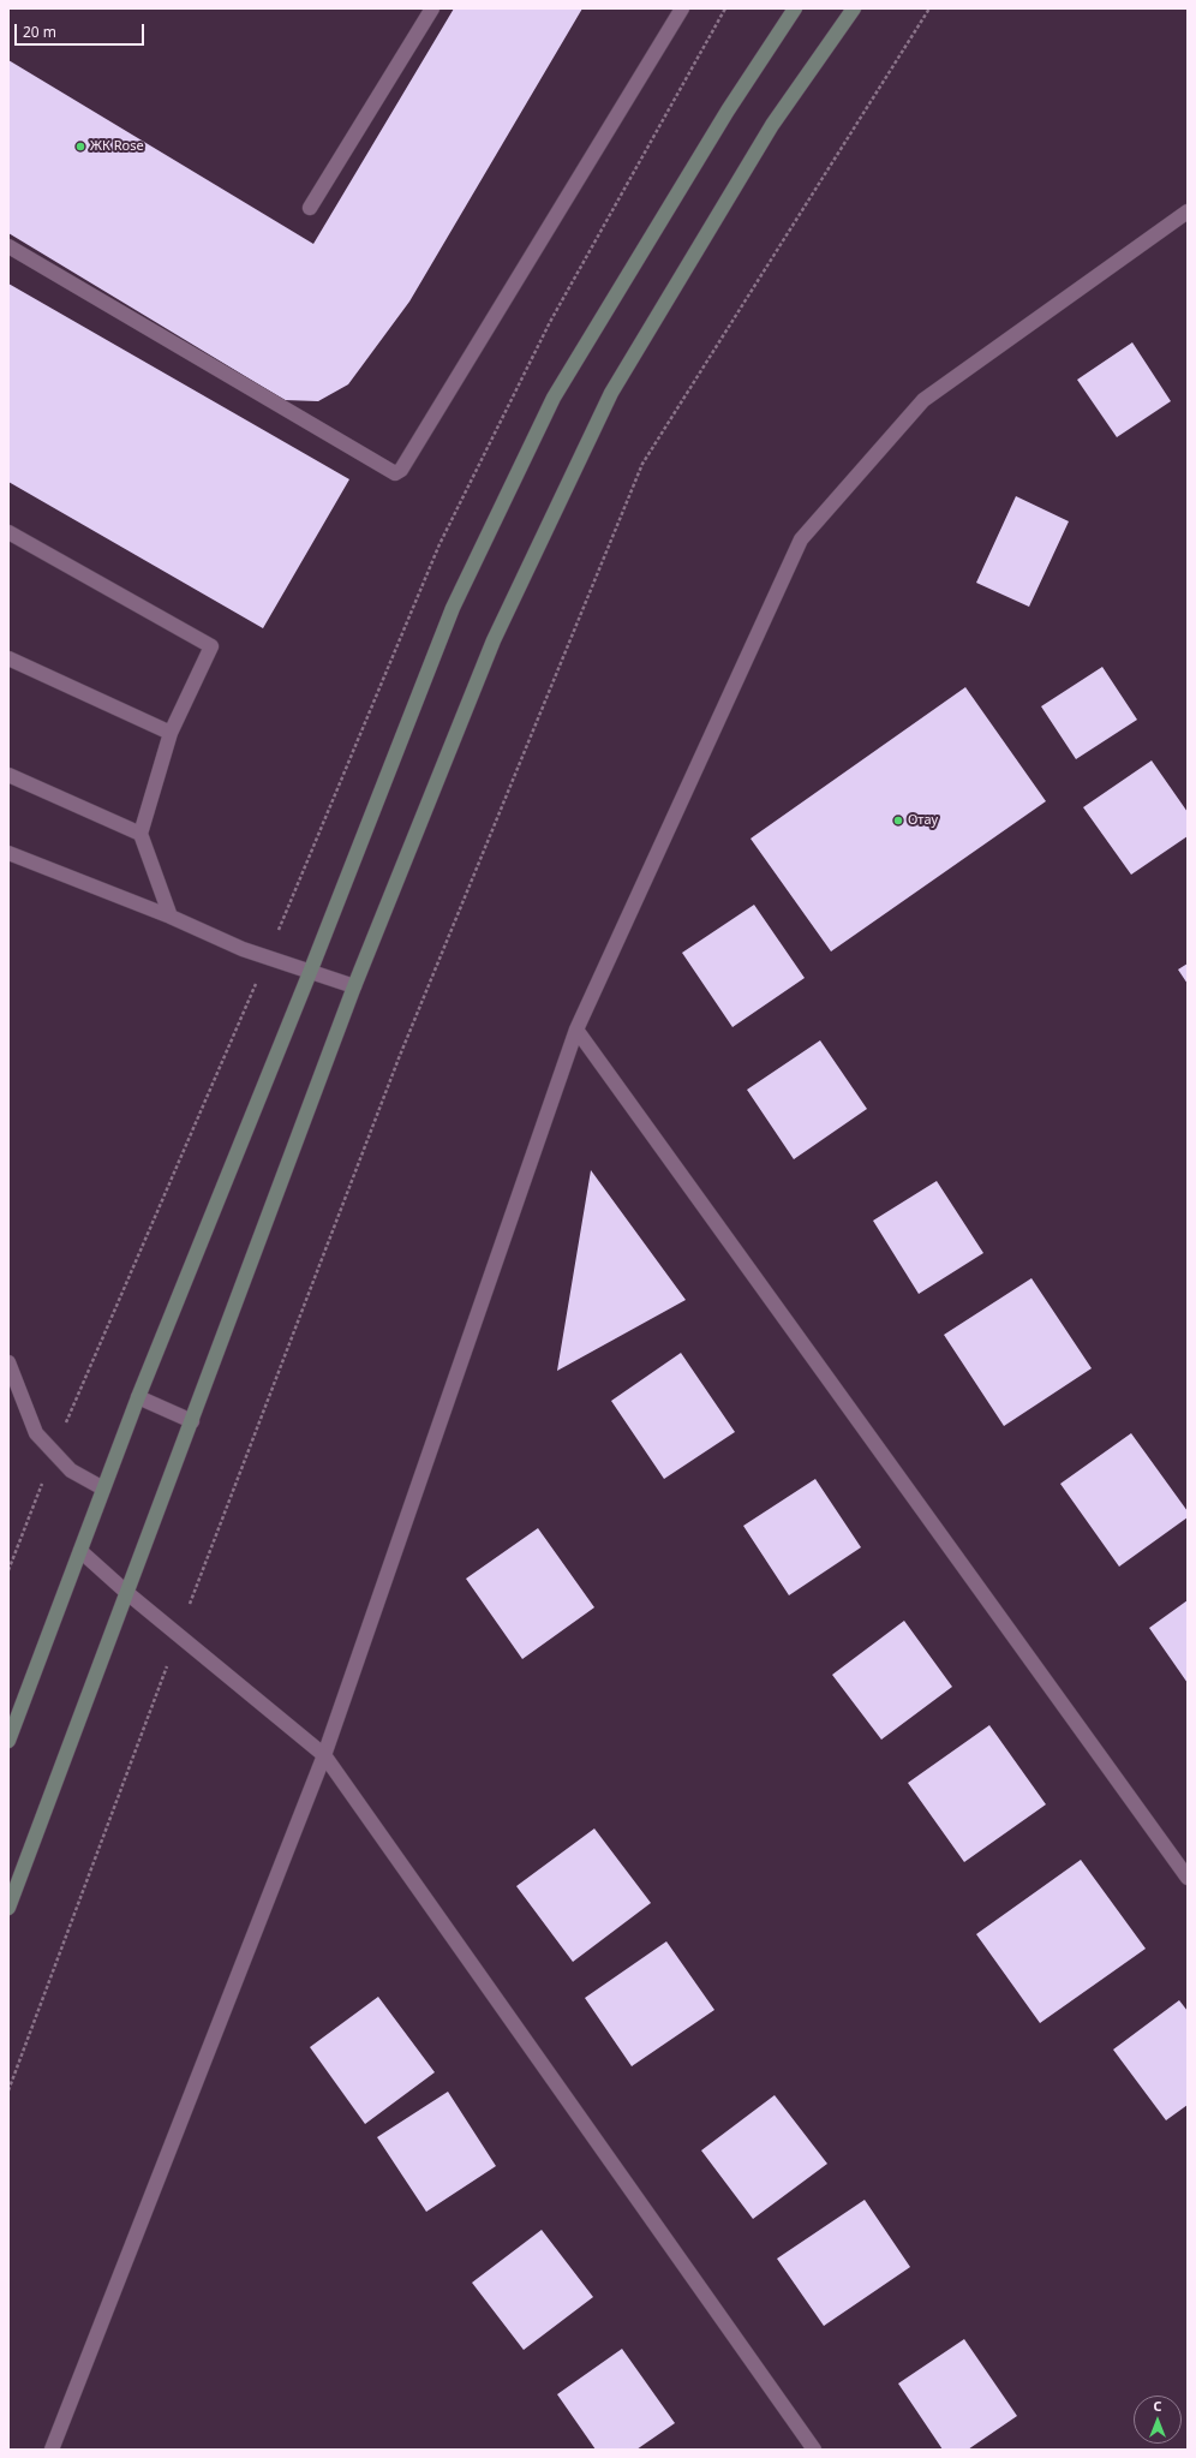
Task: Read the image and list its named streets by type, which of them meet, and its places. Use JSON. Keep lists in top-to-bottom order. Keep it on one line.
{"places":["ЖК Rose","Отау"],"scale_bar":"20 m","north":"top"}
